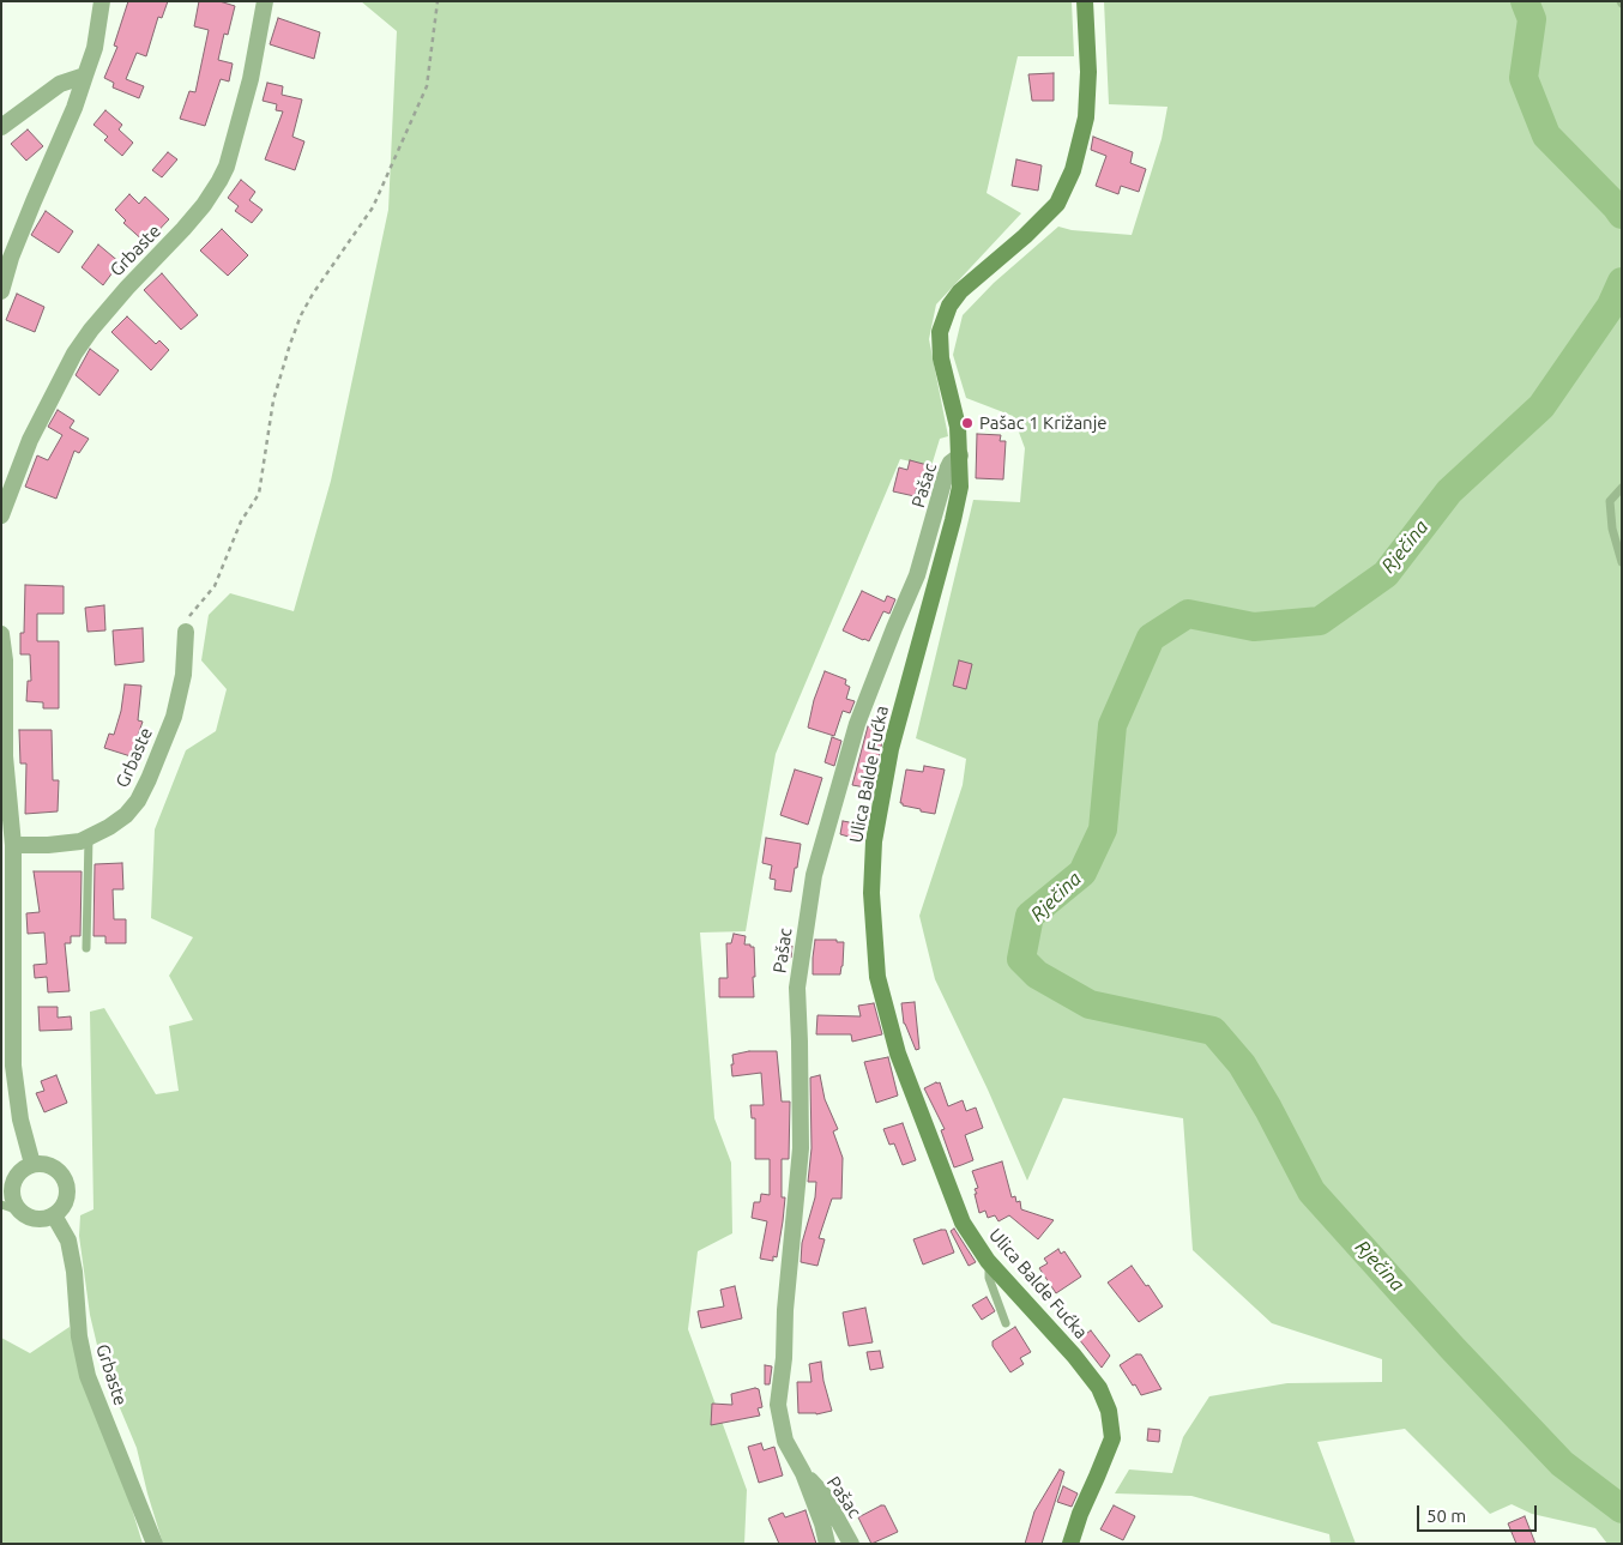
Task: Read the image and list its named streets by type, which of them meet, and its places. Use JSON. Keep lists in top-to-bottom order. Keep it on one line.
{"streets":{"main road":["Ulica Balde Fućka"],"street":["Grbaste","Pašac"]},"crossings":[["Pašac","Ulica Balde Fućka"]],"water":["Rječina"],"places":["Pašac 1 Križanje"],"scale_bar":"50 m"}
